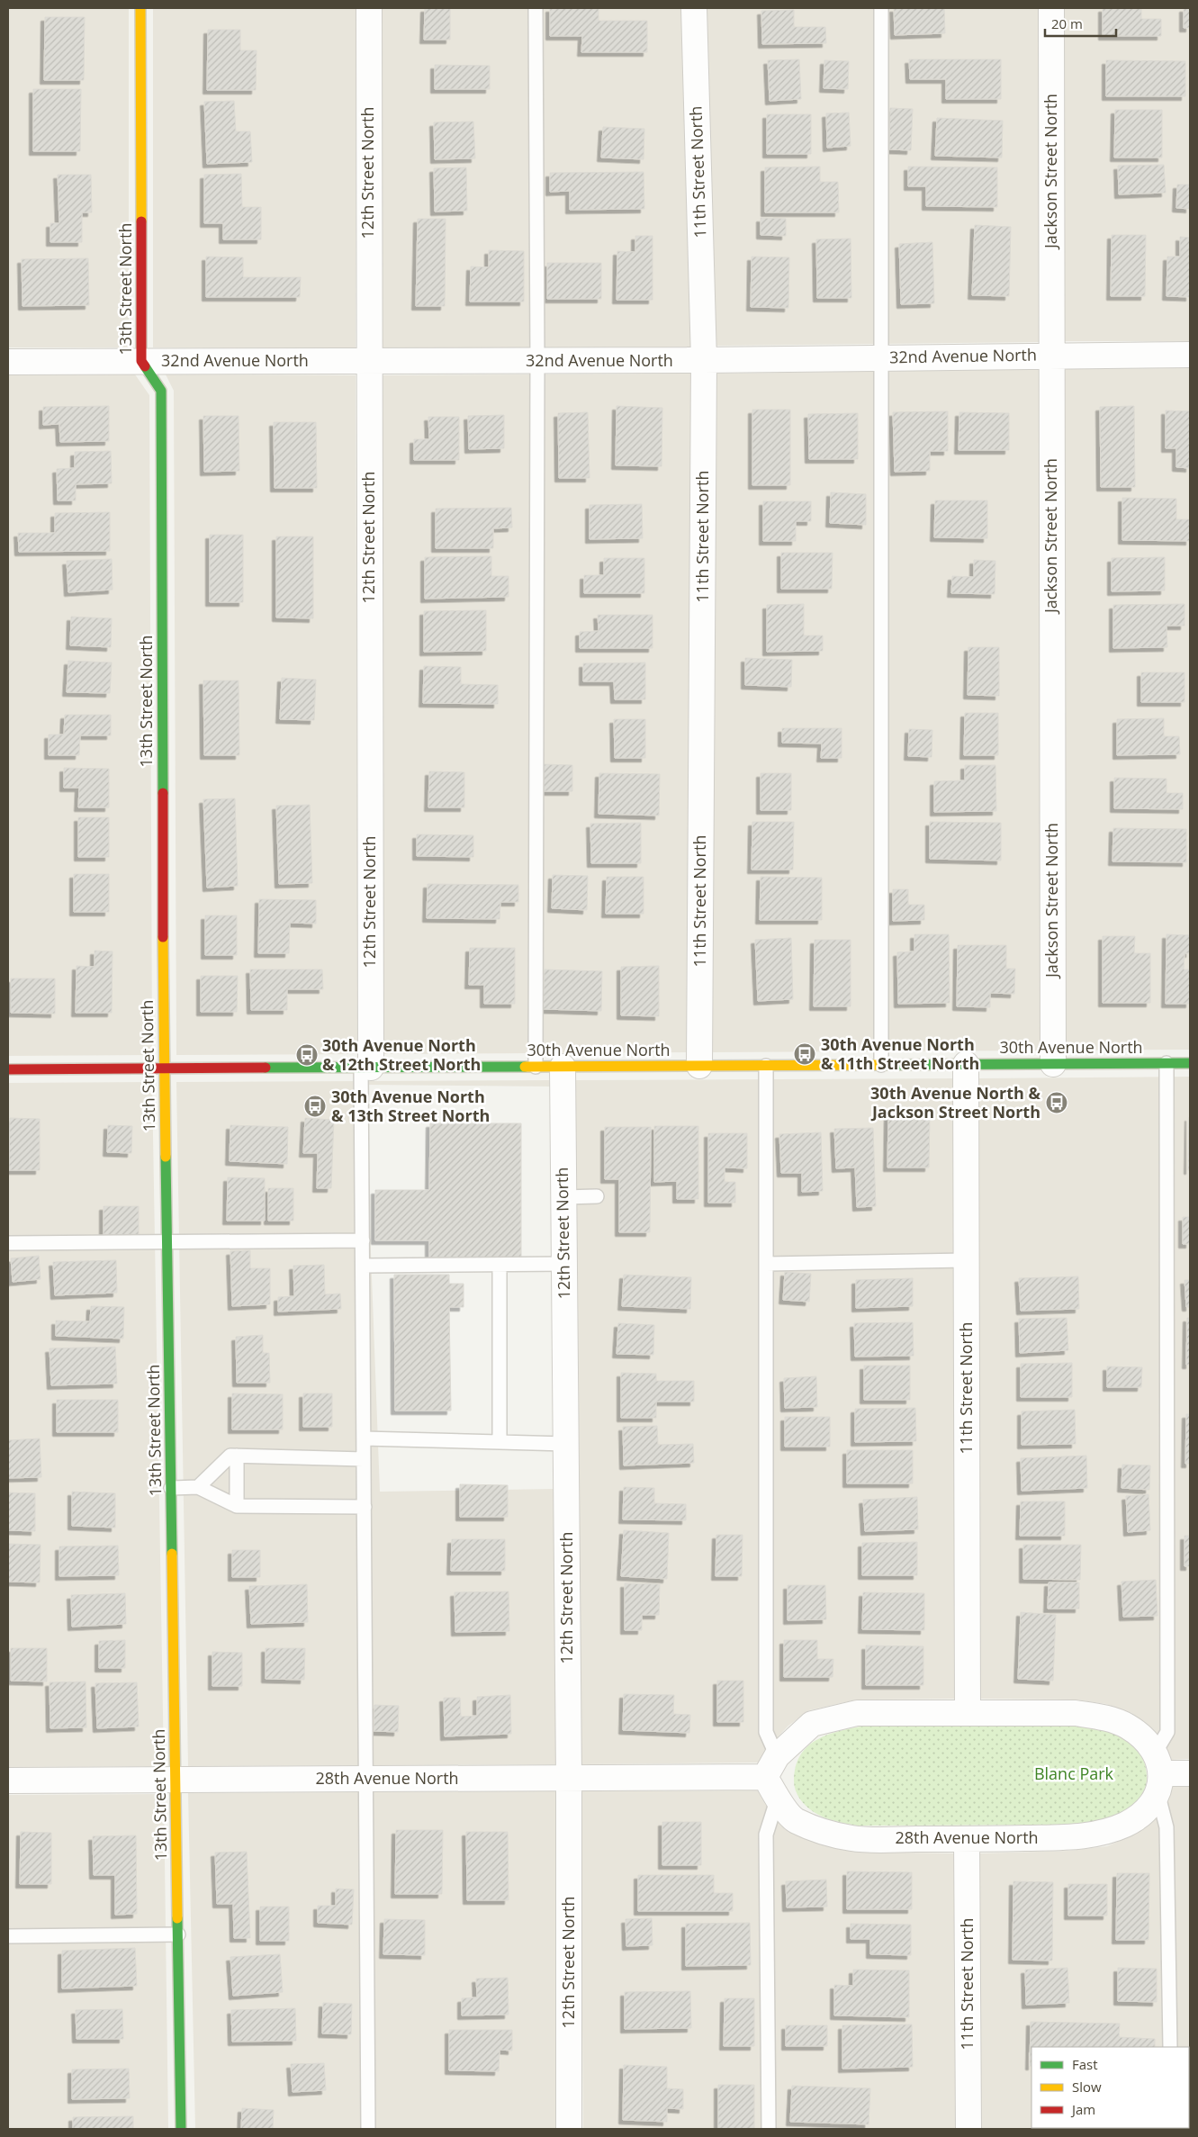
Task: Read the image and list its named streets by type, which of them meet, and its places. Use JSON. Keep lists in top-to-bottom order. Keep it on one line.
{"streets":{"street":["Jackson Street North","11th Street North","12th Street North","13th Street North","32nd Avenue North","30th Avenue North","28th Avenue North"]},"crossings":[["Jackson Street North","32nd Avenue North"],["Jackson Street North","30th Avenue North"],["11th Street North","32nd Avenue North"],["11th Street North","30th Avenue North"],["11th Street North","28th Avenue North"],["12th Street North","32nd Avenue North"],["12th Street North","30th Avenue North"],["12th Street North","28th Avenue North"],["13th Street North","32nd Avenue North"],["13th Street North","30th Avenue North"],["13th Street North","28th Avenue North"]],"parks":["Blanc Park"],"places":{"bus stop":["30th Avenue North & 11th Street North","30th Avenue North & 12th Street North","30th Avenue North & Jackson Street North","30th Avenue North & 13th Street North"]},"legend":["Fast","Slow","Jam"],"scale_bar":"20 m"}
